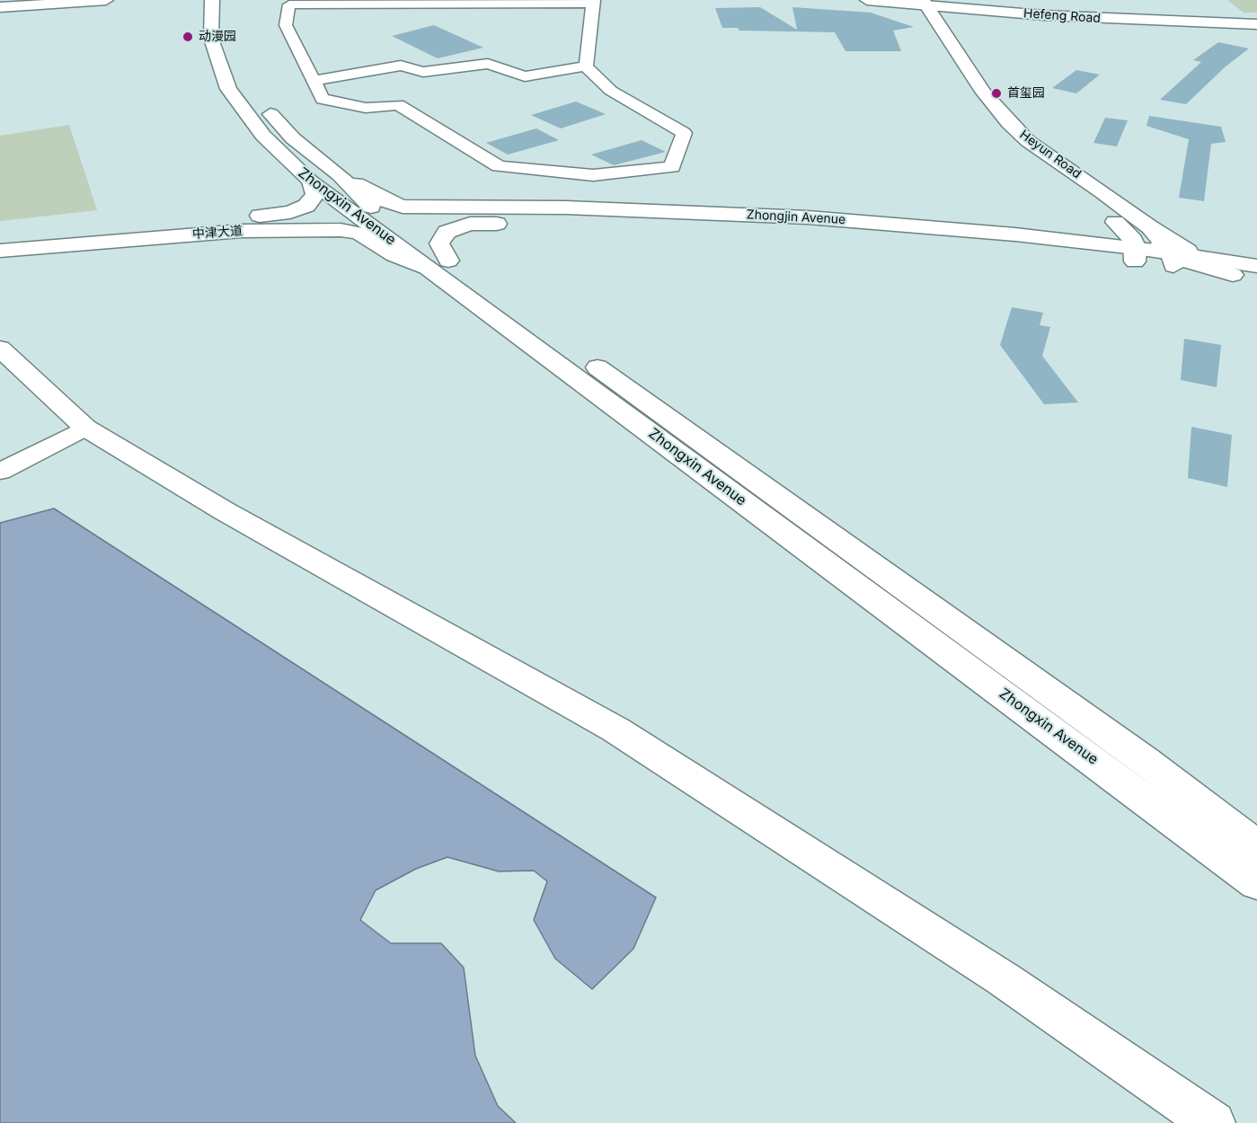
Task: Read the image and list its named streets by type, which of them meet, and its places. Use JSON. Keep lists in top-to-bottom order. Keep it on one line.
{"streets":{"main road":["Hefeng Road","Heyun Road","Zhongxin Avenue","Zhongjin Avenue","中津大道"]},"crossings":[["Hefeng Road","Heyun Road"],["Heyun Road","Zhongjin Avenue"],["Zhongxin Avenue","Zhongjin Avenue"],["Zhongxin Avenue","中津大道"],["Zhongjin Avenue","中津大道"]],"places":["动漫园","首玺园"]}
